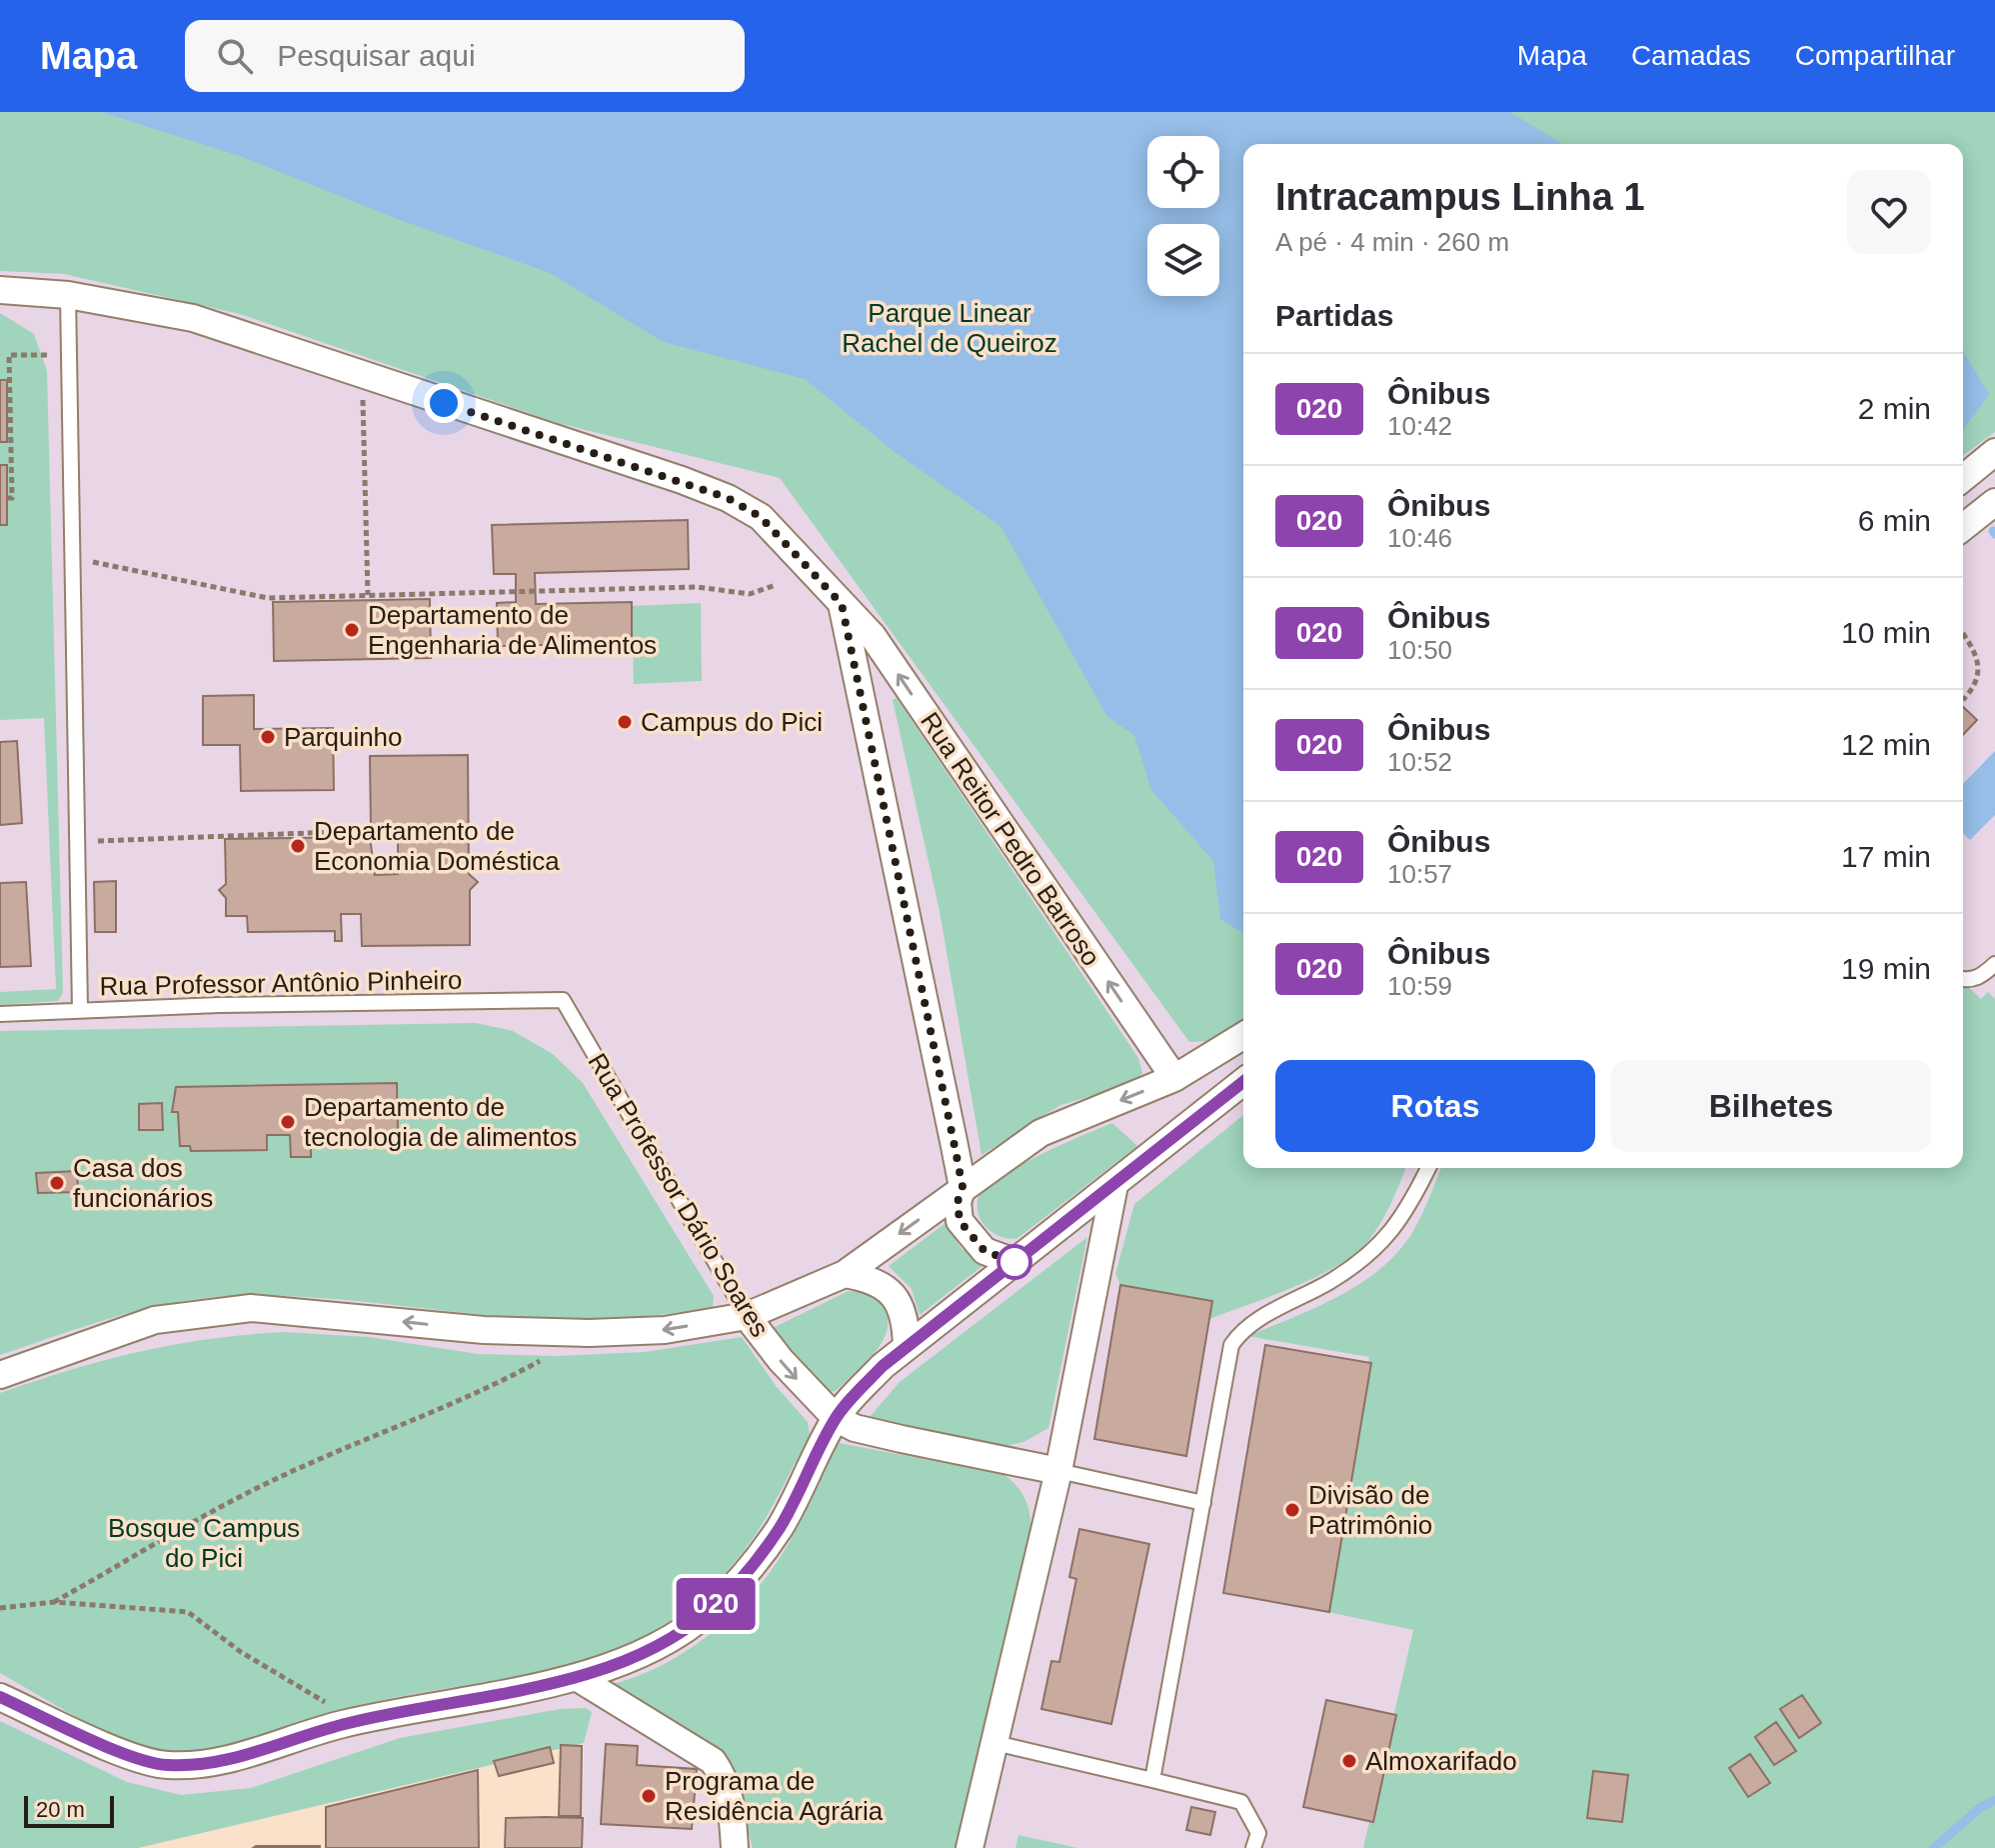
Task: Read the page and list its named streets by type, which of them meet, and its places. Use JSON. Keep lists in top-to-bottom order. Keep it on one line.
{"streets":{"street":["Rua Reitor Pedro Barroso","Rua Professor Dário Soares"],"lane":["Rua Professor Antônio Pinheiro"]},"crossings":[["Rua Professor Antônio Pinheiro","Rua Professor Dário Soares"]],"parks":["Parque Linear Rachel de Queiroz","Bosque Campus do Pici"],"places":["Departamento de Engenharia de Alimentos","Campus do Pici","Parquinho","Departamento de Economia Doméstica","Departamento de tecnologia de alimentos","Casa dos funcionários","Divisão de Patrimônio","Almoxarifado","Programa de Residência Agrária"],"lines":["bus line 020"],"scale_bar":"20 m","page":{"header":"Mapa","search":"Pesquisar aqui","nav":["Mapa","Camadas","Compartilhar"],"on_map":"020","heading":[["Intracampus Linha 1","A pé · 4 min · 260 m"],"Partidas"],"list":[{"mark":"020","name":"Ônibus","note":"10:42","value":"2 min"},{"mark":"020","name":"Ônibus","note":"10:46","value":"6 min"},{"mark":"020","name":"Ônibus","note":"10:50","value":"10 min"},{"mark":"020","name":"Ônibus","note":"10:52","value":"12 min"},{"mark":"020","name":"Ônibus","note":"10:57","value":"17 min"},{"mark":"020","name":"Ônibus","note":"10:59","value":"19 min"}],"buttons":["Rotas","Bilhetes"],"scale":"20 m"}}
